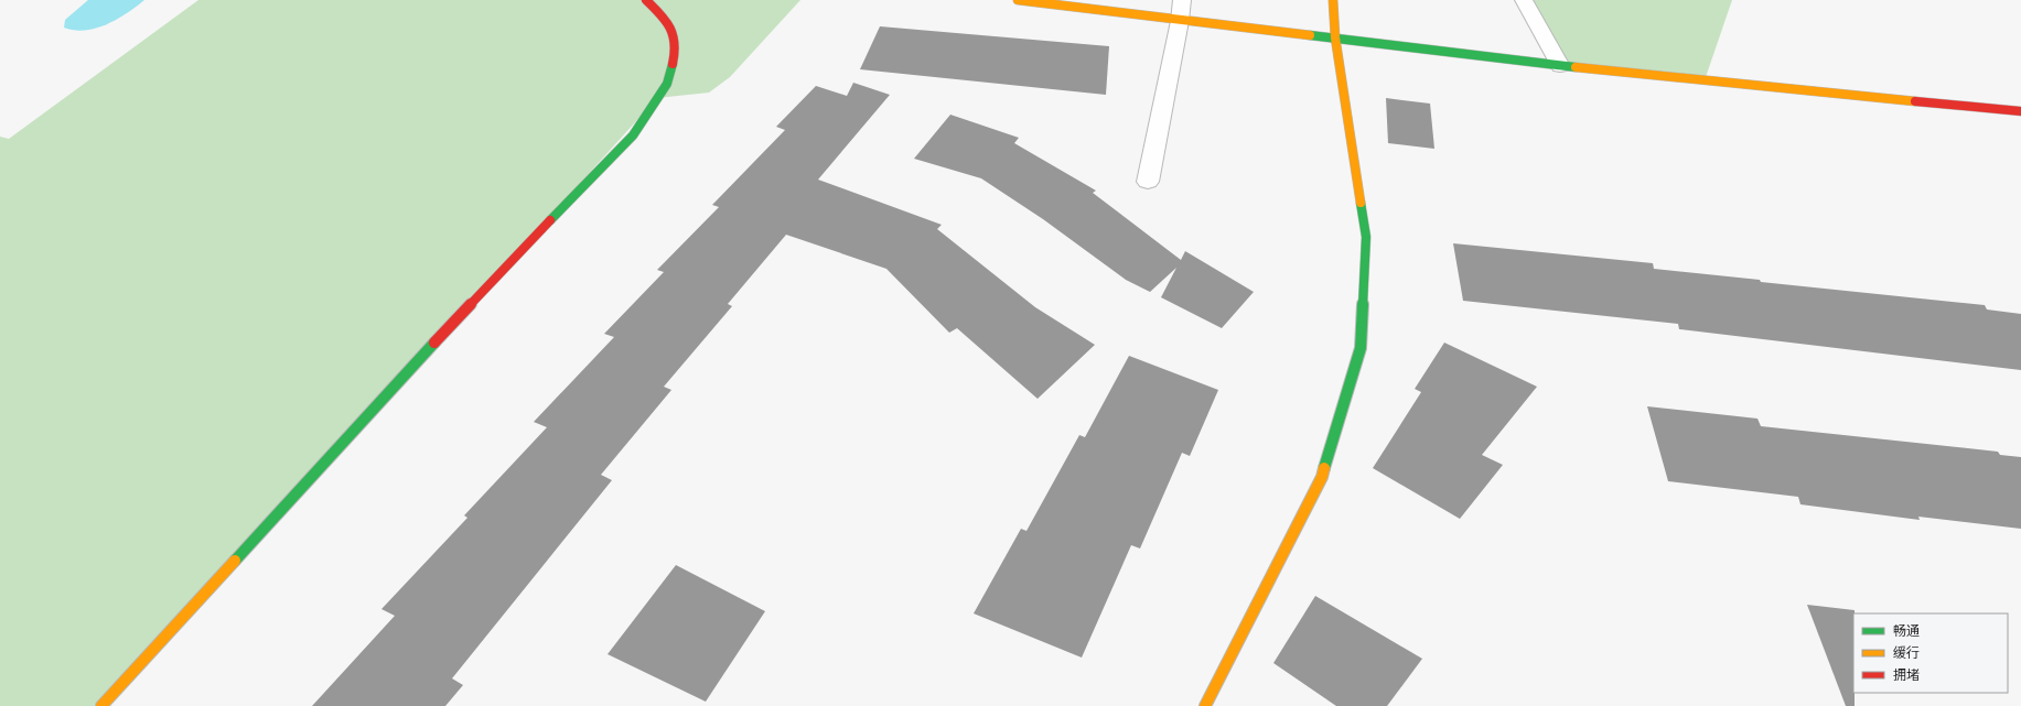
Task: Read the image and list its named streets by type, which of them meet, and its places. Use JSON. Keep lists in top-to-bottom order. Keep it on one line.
{"legend":["畅通","缓行","拥堵"]}
